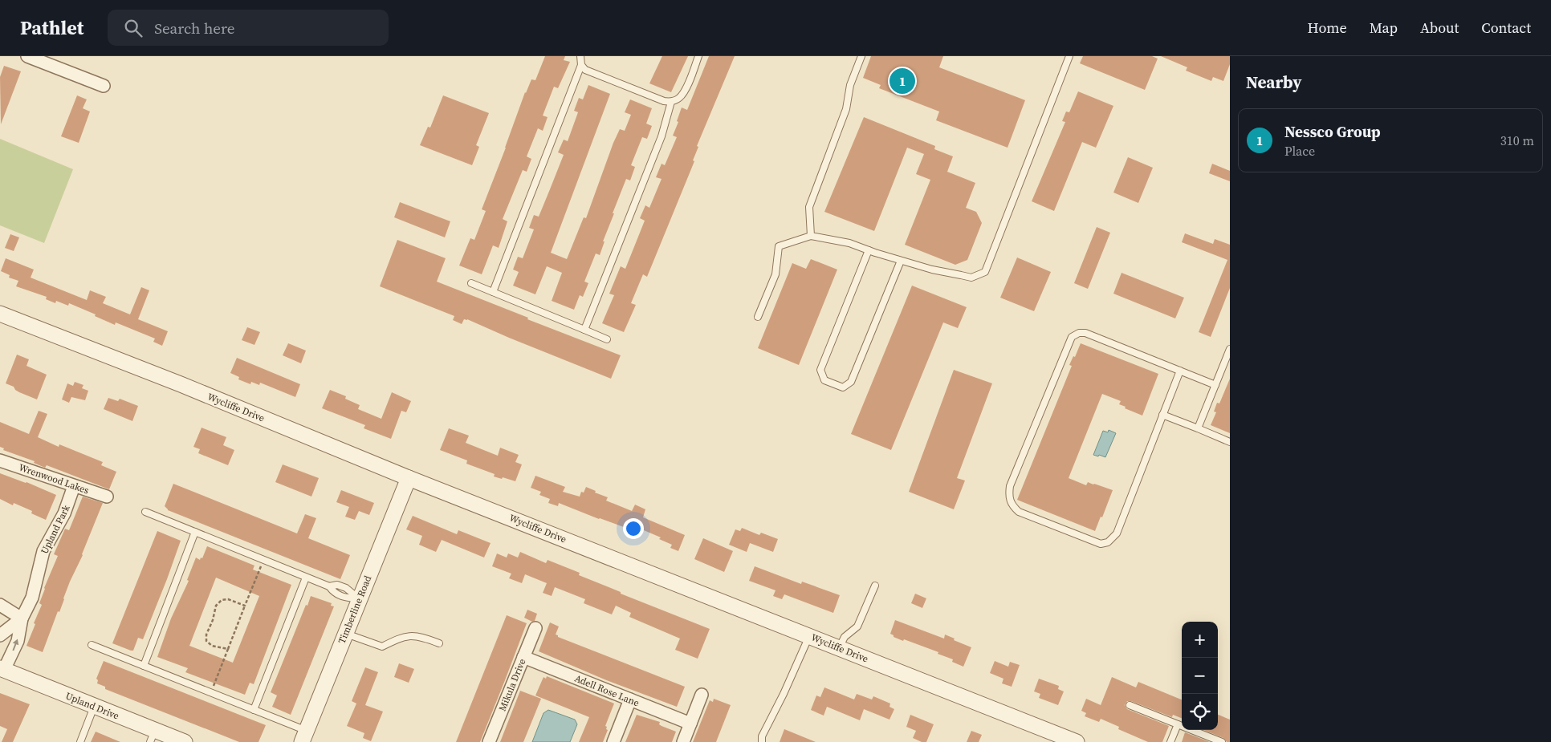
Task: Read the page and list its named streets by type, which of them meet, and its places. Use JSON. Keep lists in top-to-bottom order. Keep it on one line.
{"streets":{"street":["Wycliffe Drive","Wrenwood Lakes","Upland Park","Timberline Road","Mikula Drive","Adell Rose Lane","Upland Drive"]},"crossings":[["Wycliffe Drive","Timberline Road"],["Wrenwood Lakes","Upland Park"],["Upland Park","Upland Drive"],["Mikula Drive","Adell Rose Lane"]],"page":{"header":"Pathlet","search":"Search here","nav":["Home","Map","About","Contact"],"heading":"Nearby","pins":"1","list":[{"mark":"1","name":"Nessco Group","note":"Place","value":"310 m"}],"map_buttons":["+","−"]}}
